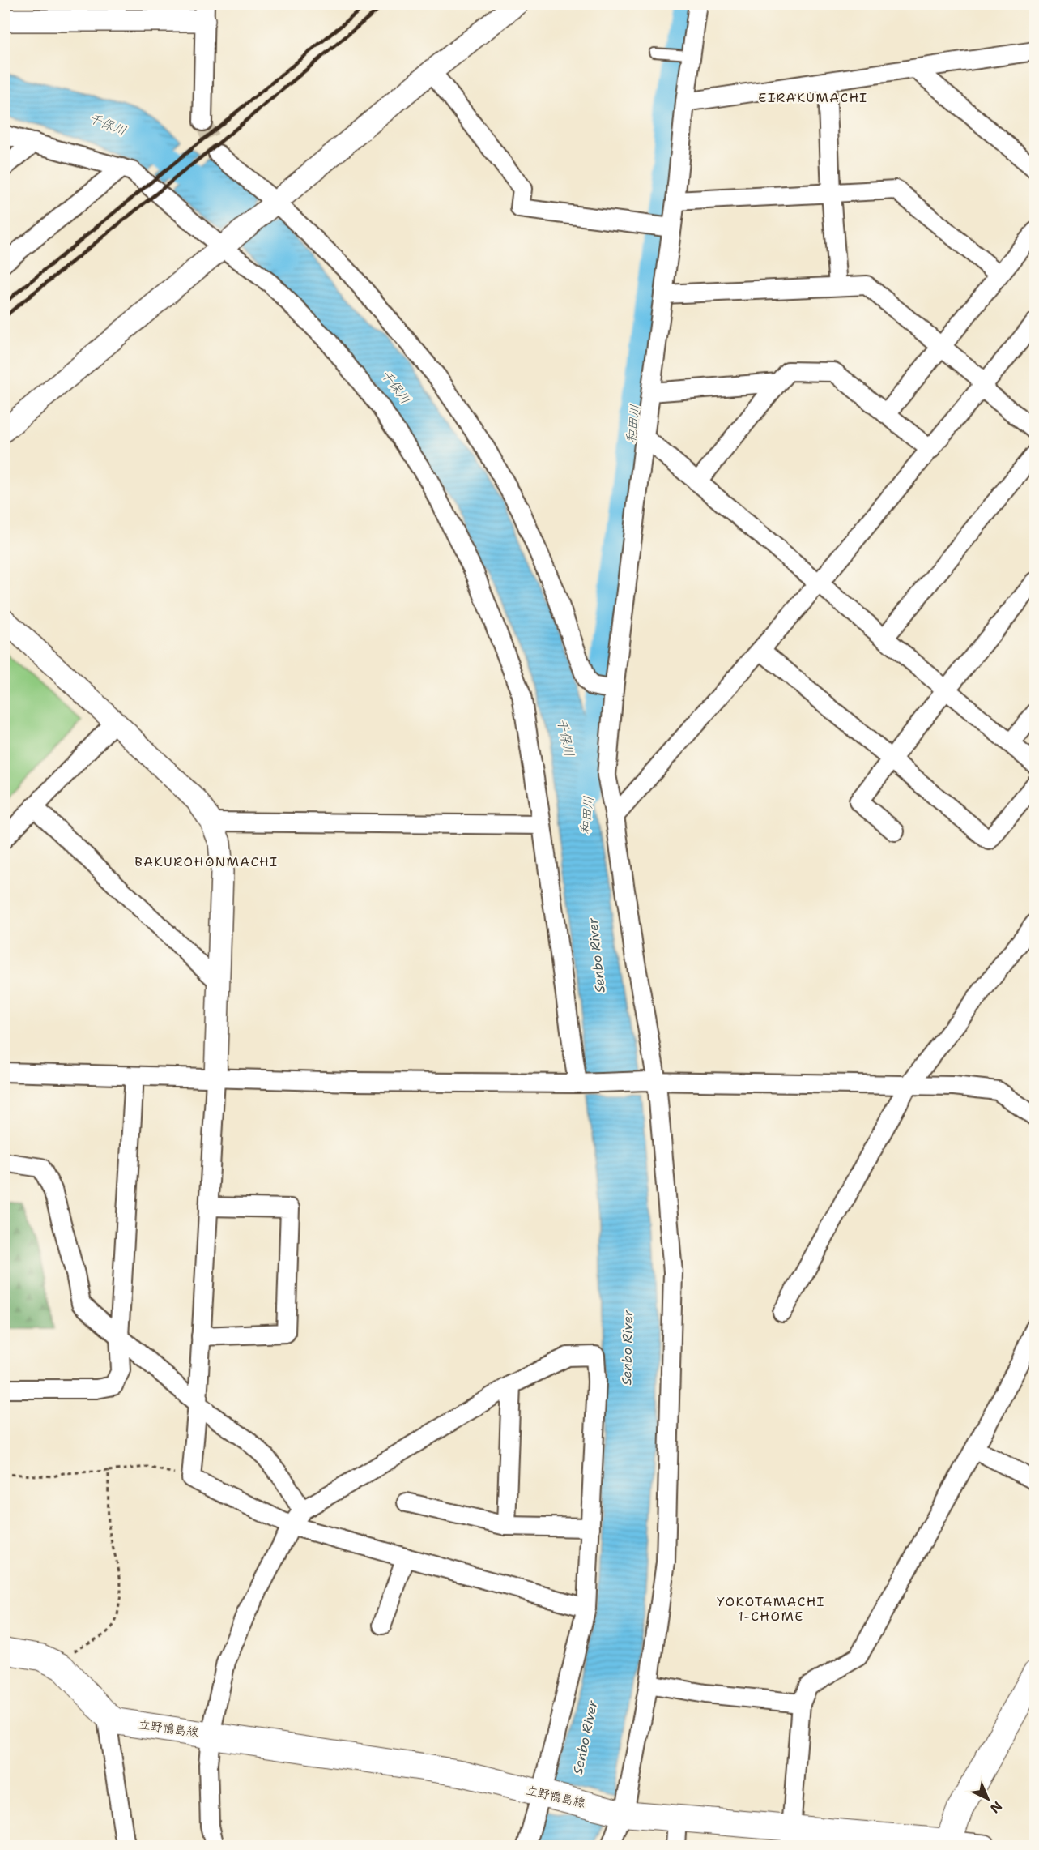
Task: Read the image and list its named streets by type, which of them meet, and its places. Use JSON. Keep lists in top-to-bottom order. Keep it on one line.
{"streets":{"main road":["立野鴨島線"]},"districts":["EIRAKUMACHI","BAKUROHONMACHI","YOKOTAMACHI 1-CHOME"],"water":["千保川","和田川","Senbo River"],"north":"bottom right"}
